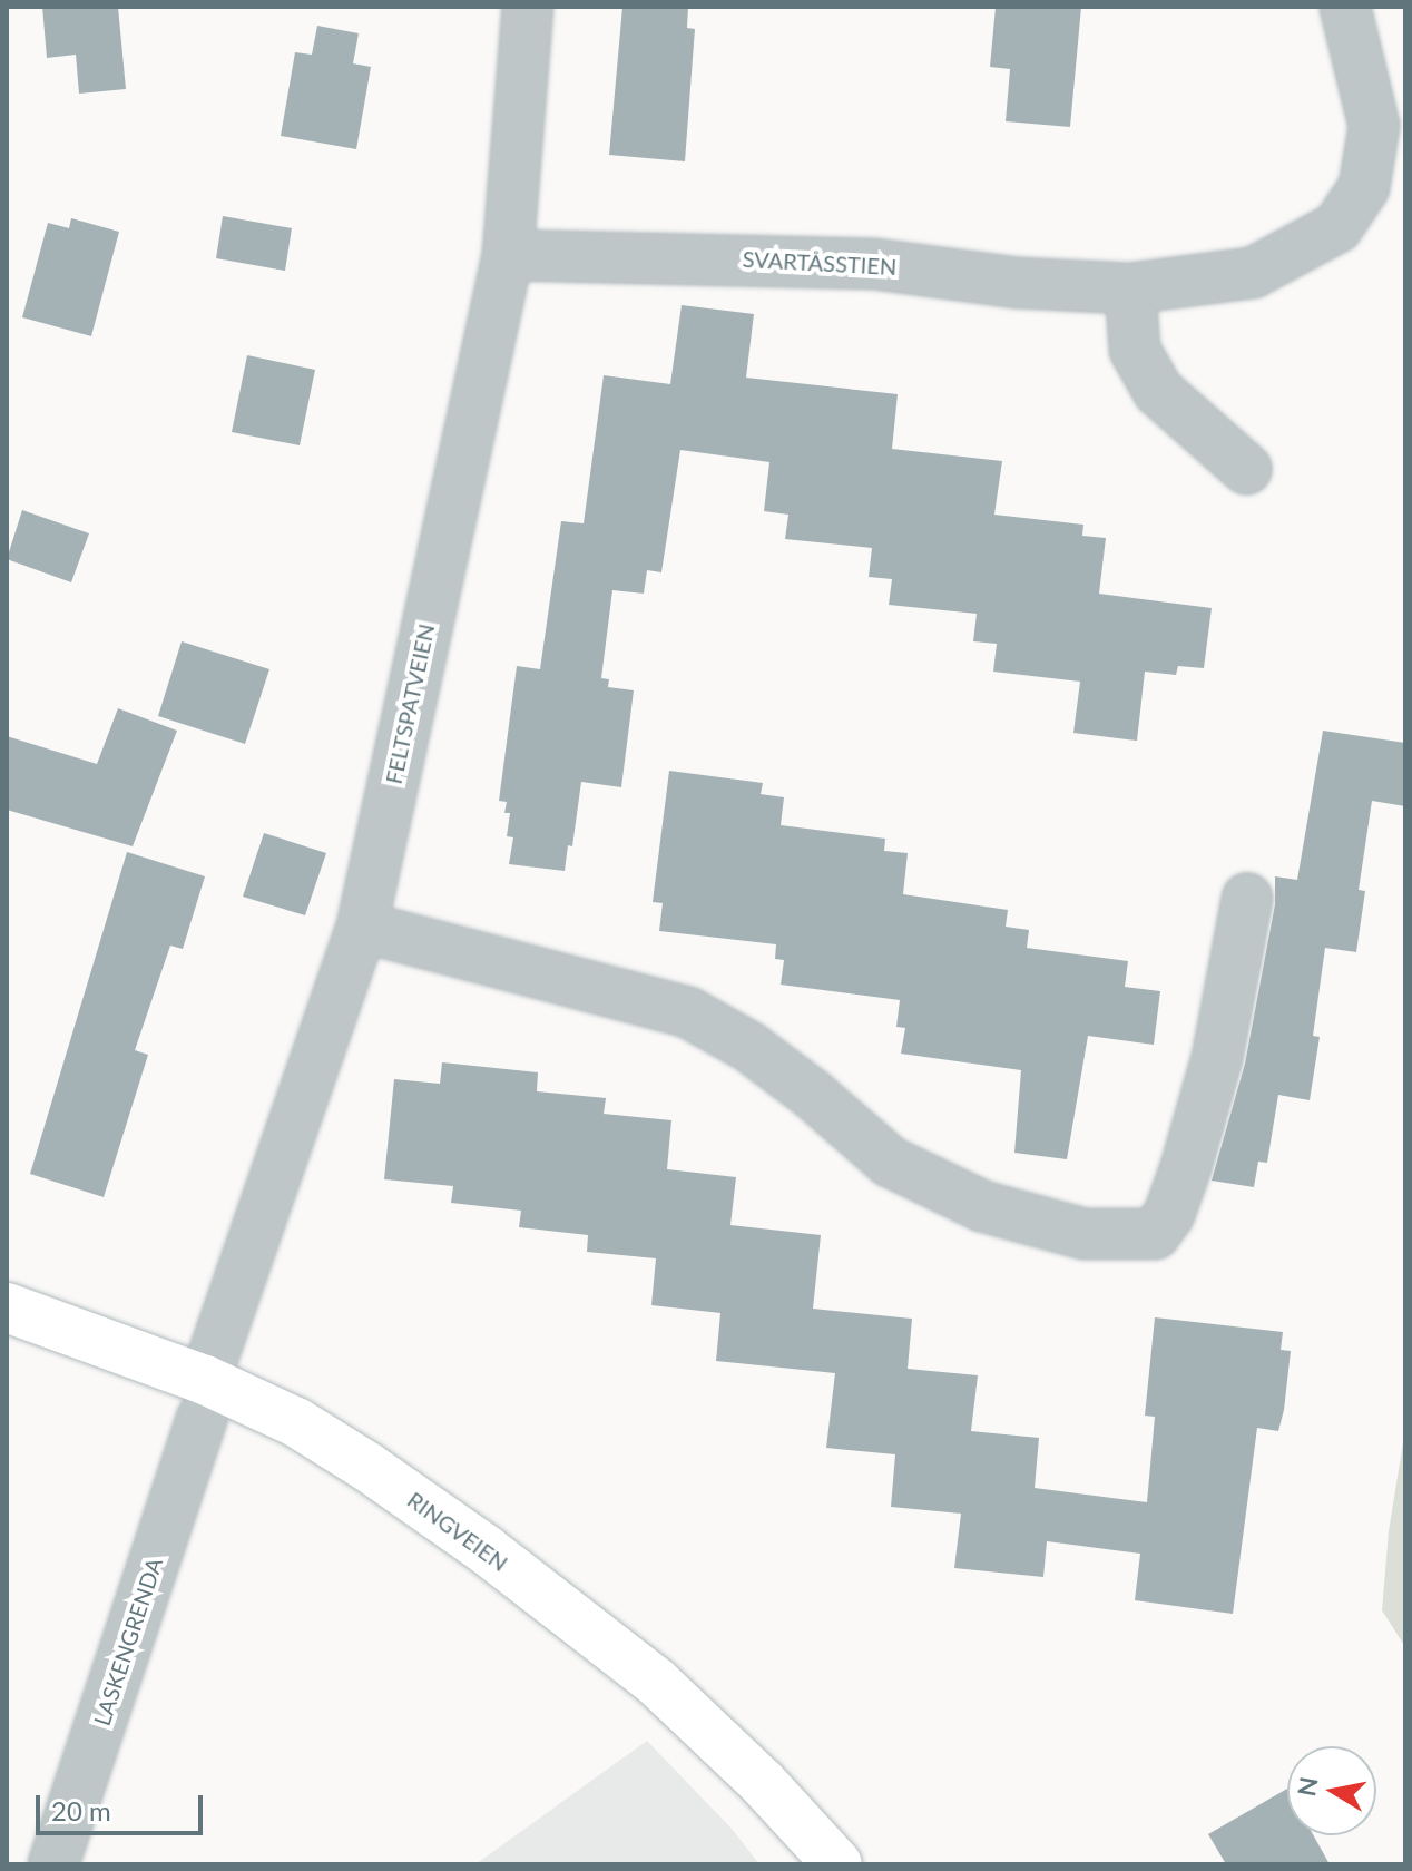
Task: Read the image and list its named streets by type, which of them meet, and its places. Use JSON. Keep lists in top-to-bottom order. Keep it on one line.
{"streets":{"main road":["RINGVEIEN"],"street":["SVARTÅSSTIEN","FELTSPATVEIEN","LASKENGRENDA"]},"crossings":[["SVARTÅSSTIEN","FELTSPATVEIEN"],["FELTSPATVEIEN","RINGVEIEN"],["FELTSPATVEIEN","LASKENGRENDA"],["RINGVEIEN","LASKENGRENDA"]],"scale_bar":"20 m","north":"left"}
